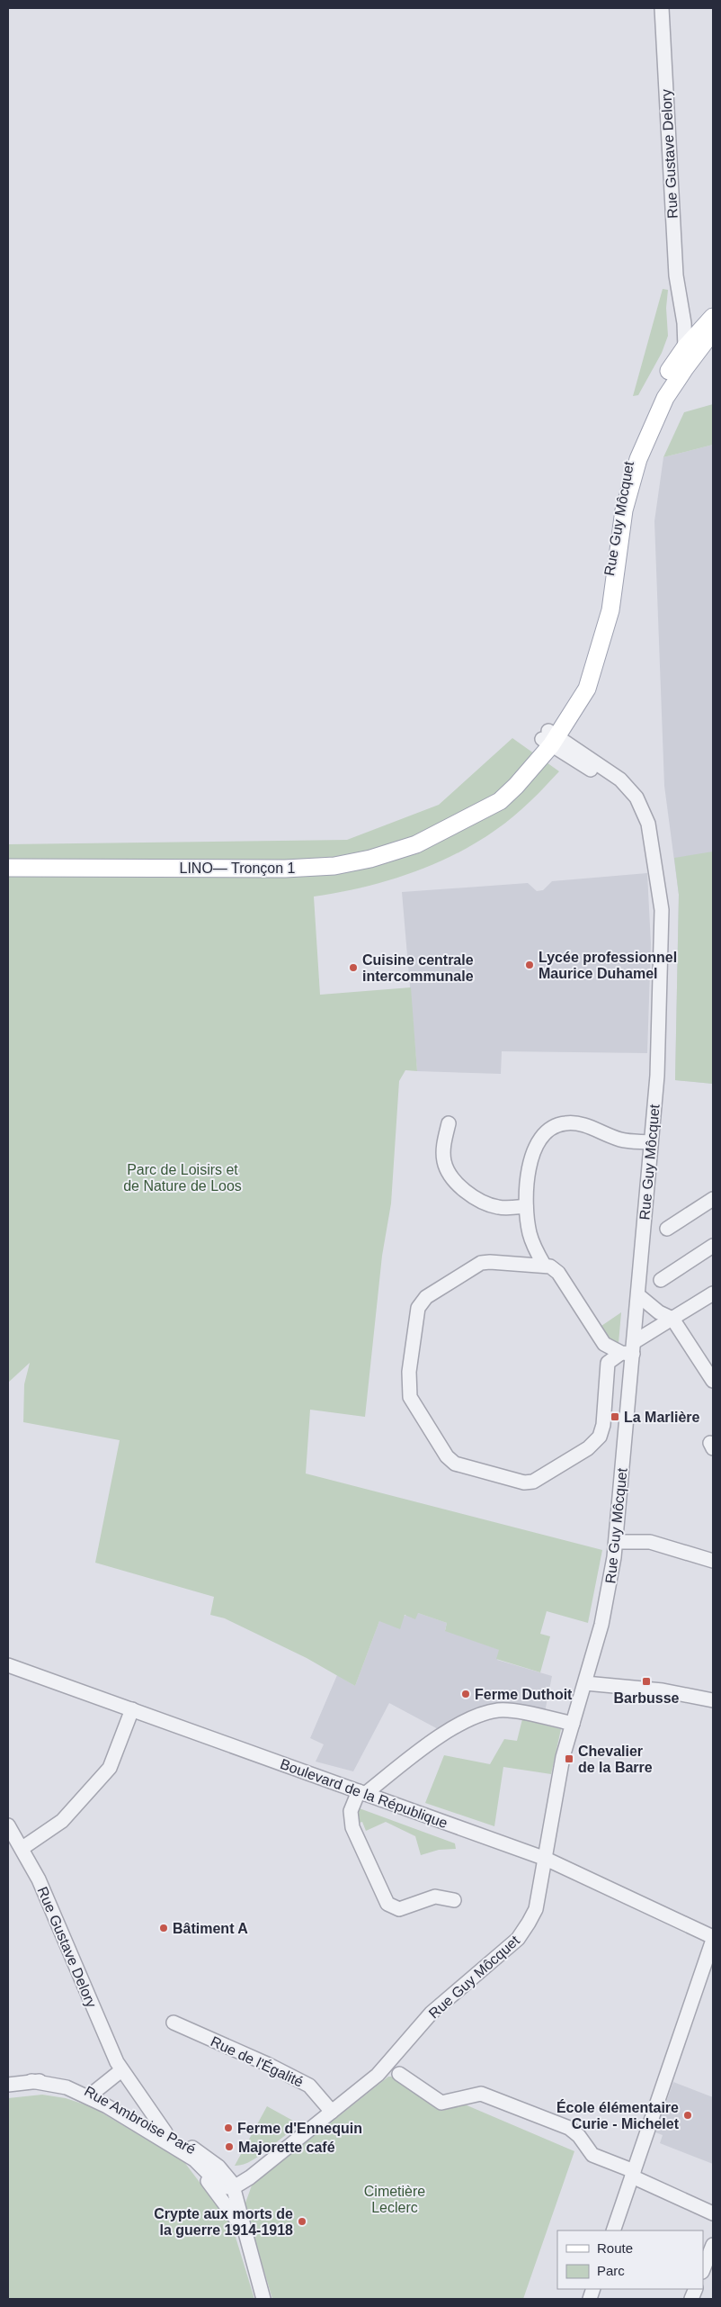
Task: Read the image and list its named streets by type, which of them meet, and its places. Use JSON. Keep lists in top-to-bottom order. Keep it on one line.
{"streets":{"main road":["Rue Guy Môcquet","LINO— Tronçon 1"],"street":["Rue Gustave Delory","Boulevard de la République","Rue de l'Égalité","Rue Ambroise Paré"]},"crossings":[["Rue Gustave Delory","Rue Guy Môcquet"],["Rue Gustave Delory","Rue Ambroise Paré"],["Rue Guy Môcquet","LINO— Tronçon 1"],["Rue Guy Môcquet","Boulevard de la République"],["Rue Guy Môcquet","Rue de l'Égalité"],["Rue Guy Môcquet","Rue Ambroise Paré"]],"parks":["Parc de Loisirs et de Nature de Loos","Cimetière Leclerc"],"places":{"other":["Lycée professionnel Maurice Duhamel","Cuisine centrale intercommunale","Ferme Duthoit","Bâtiment A","École élémentaire Curie - Michelet","Ferme d'Ennequin","Majorette café","Crypte aux morts de la guerre 1914-1918"],"transit":["La Marlière","Barbusse","Chevalier de la Barre"]},"legend":["Route","Parc"]}
